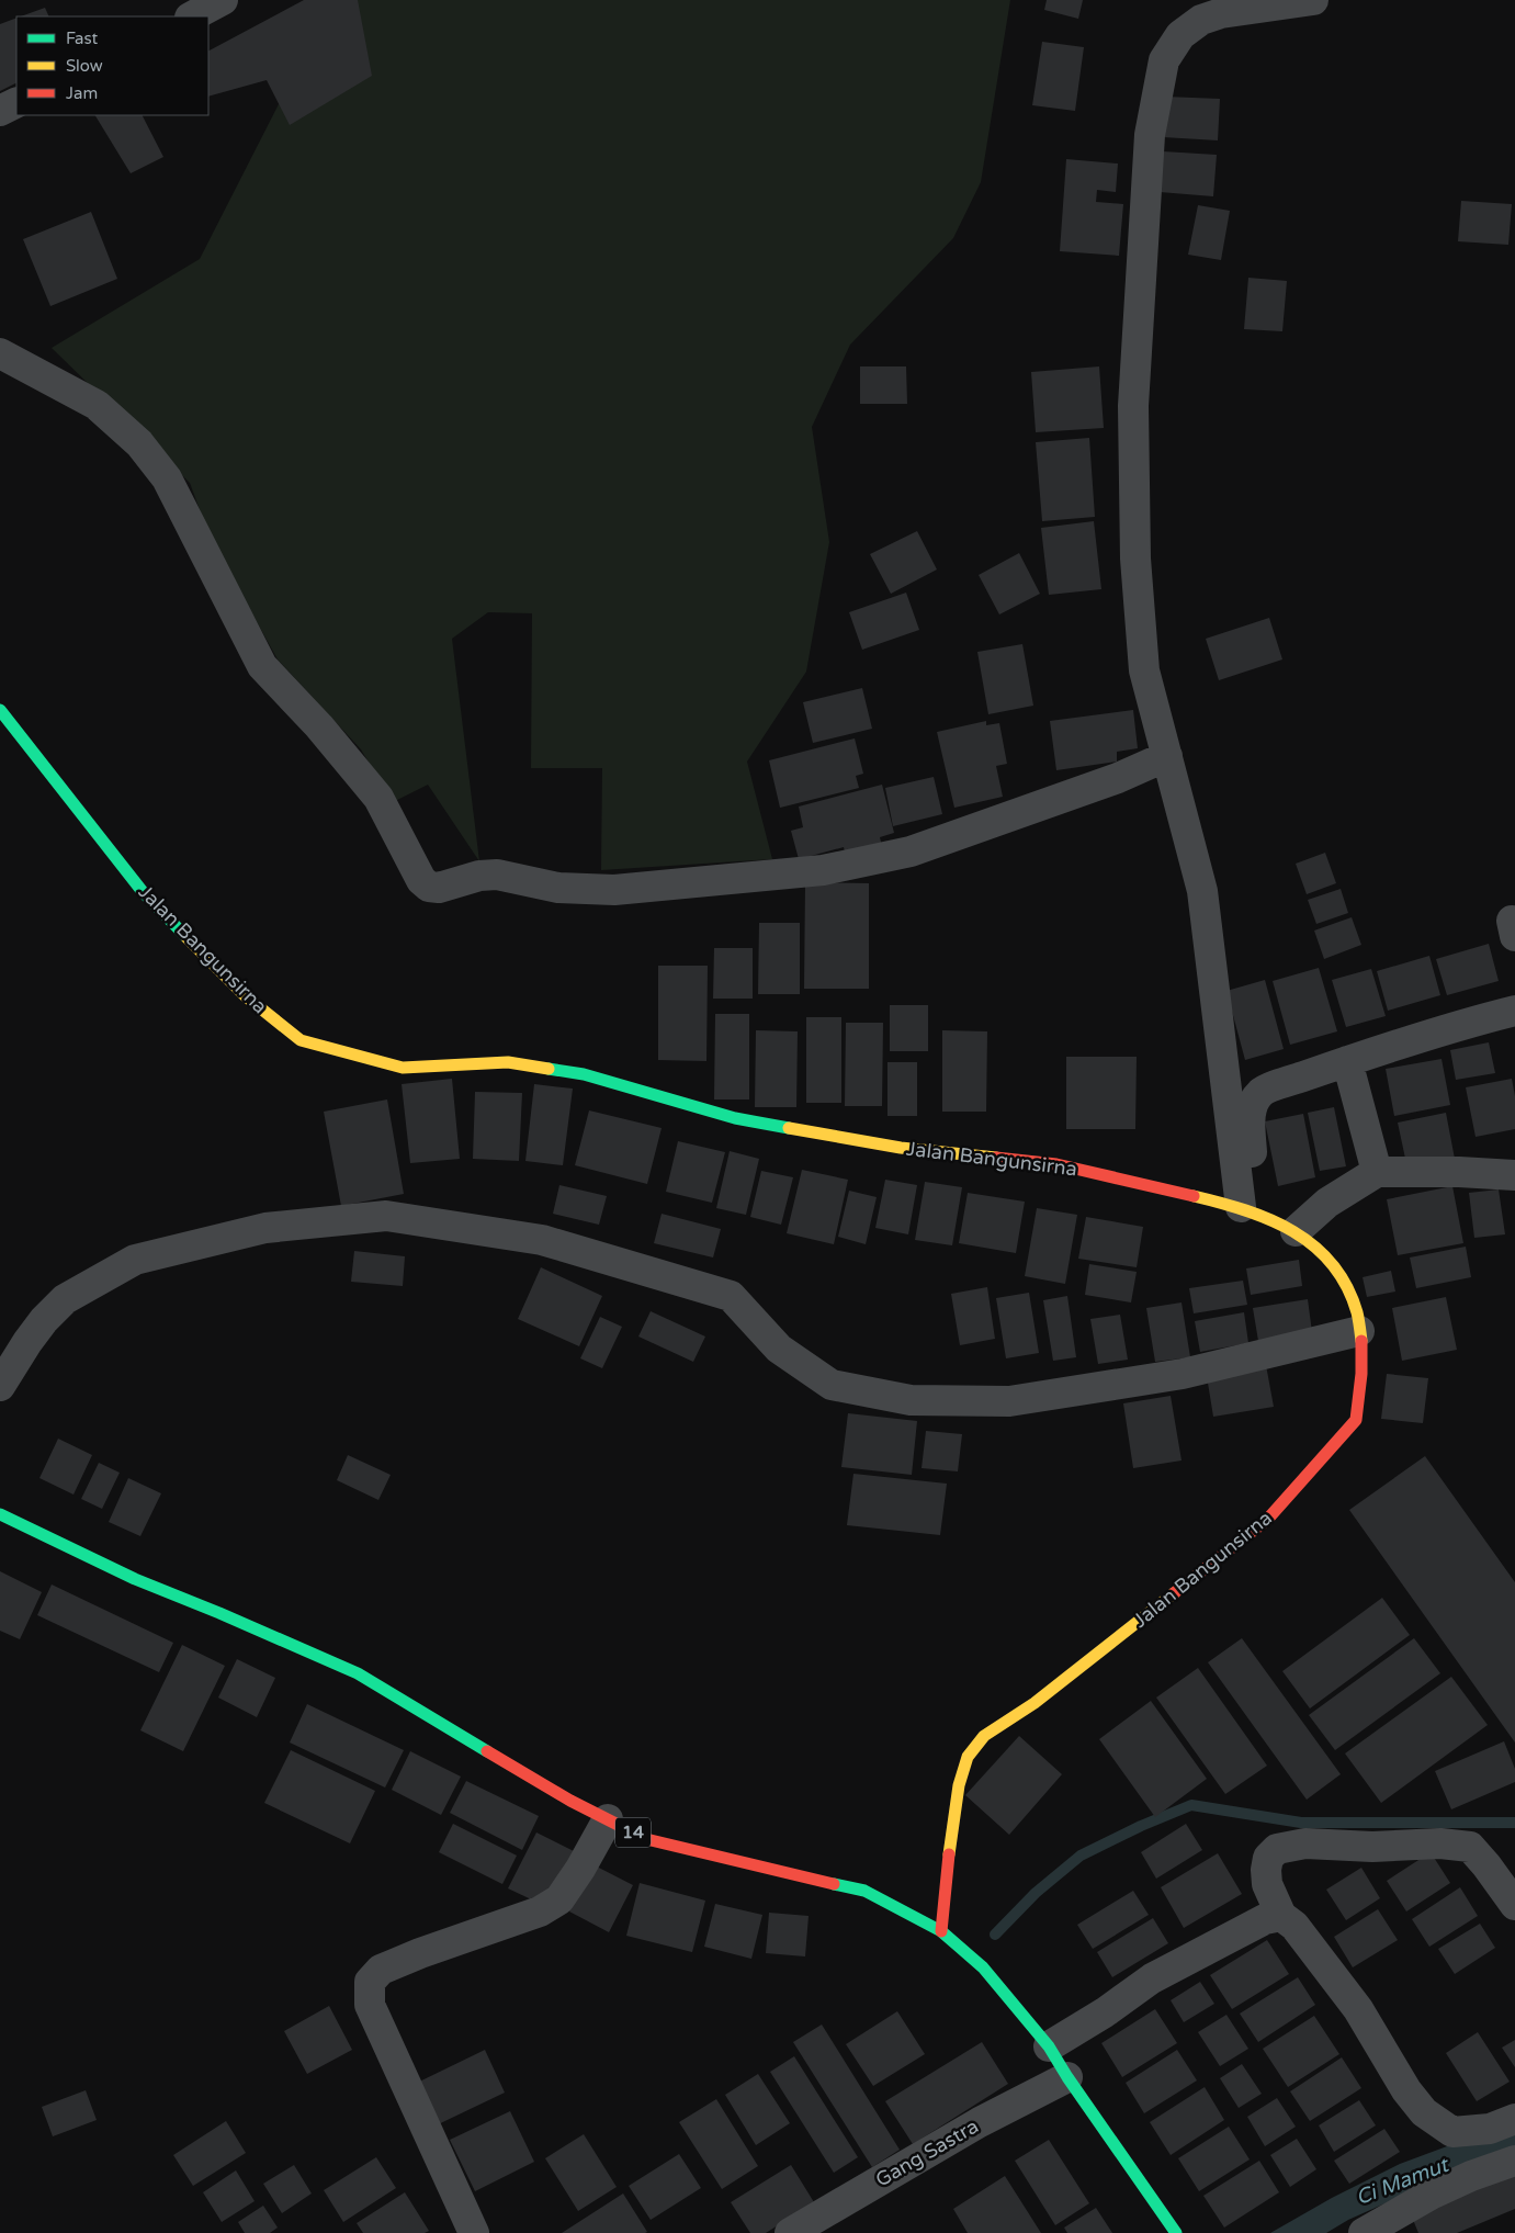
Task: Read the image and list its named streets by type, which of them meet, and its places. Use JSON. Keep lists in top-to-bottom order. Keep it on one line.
{"streets":{"main road":["Jalan Bangunsirna","14"],"street":["Gang Sastra"]},"crossings":[["Jalan Bangunsirna","14"],["14","Gang Sastra"]],"water":["Ci Mamut"],"legend":["Fast","Slow","Jam"]}
